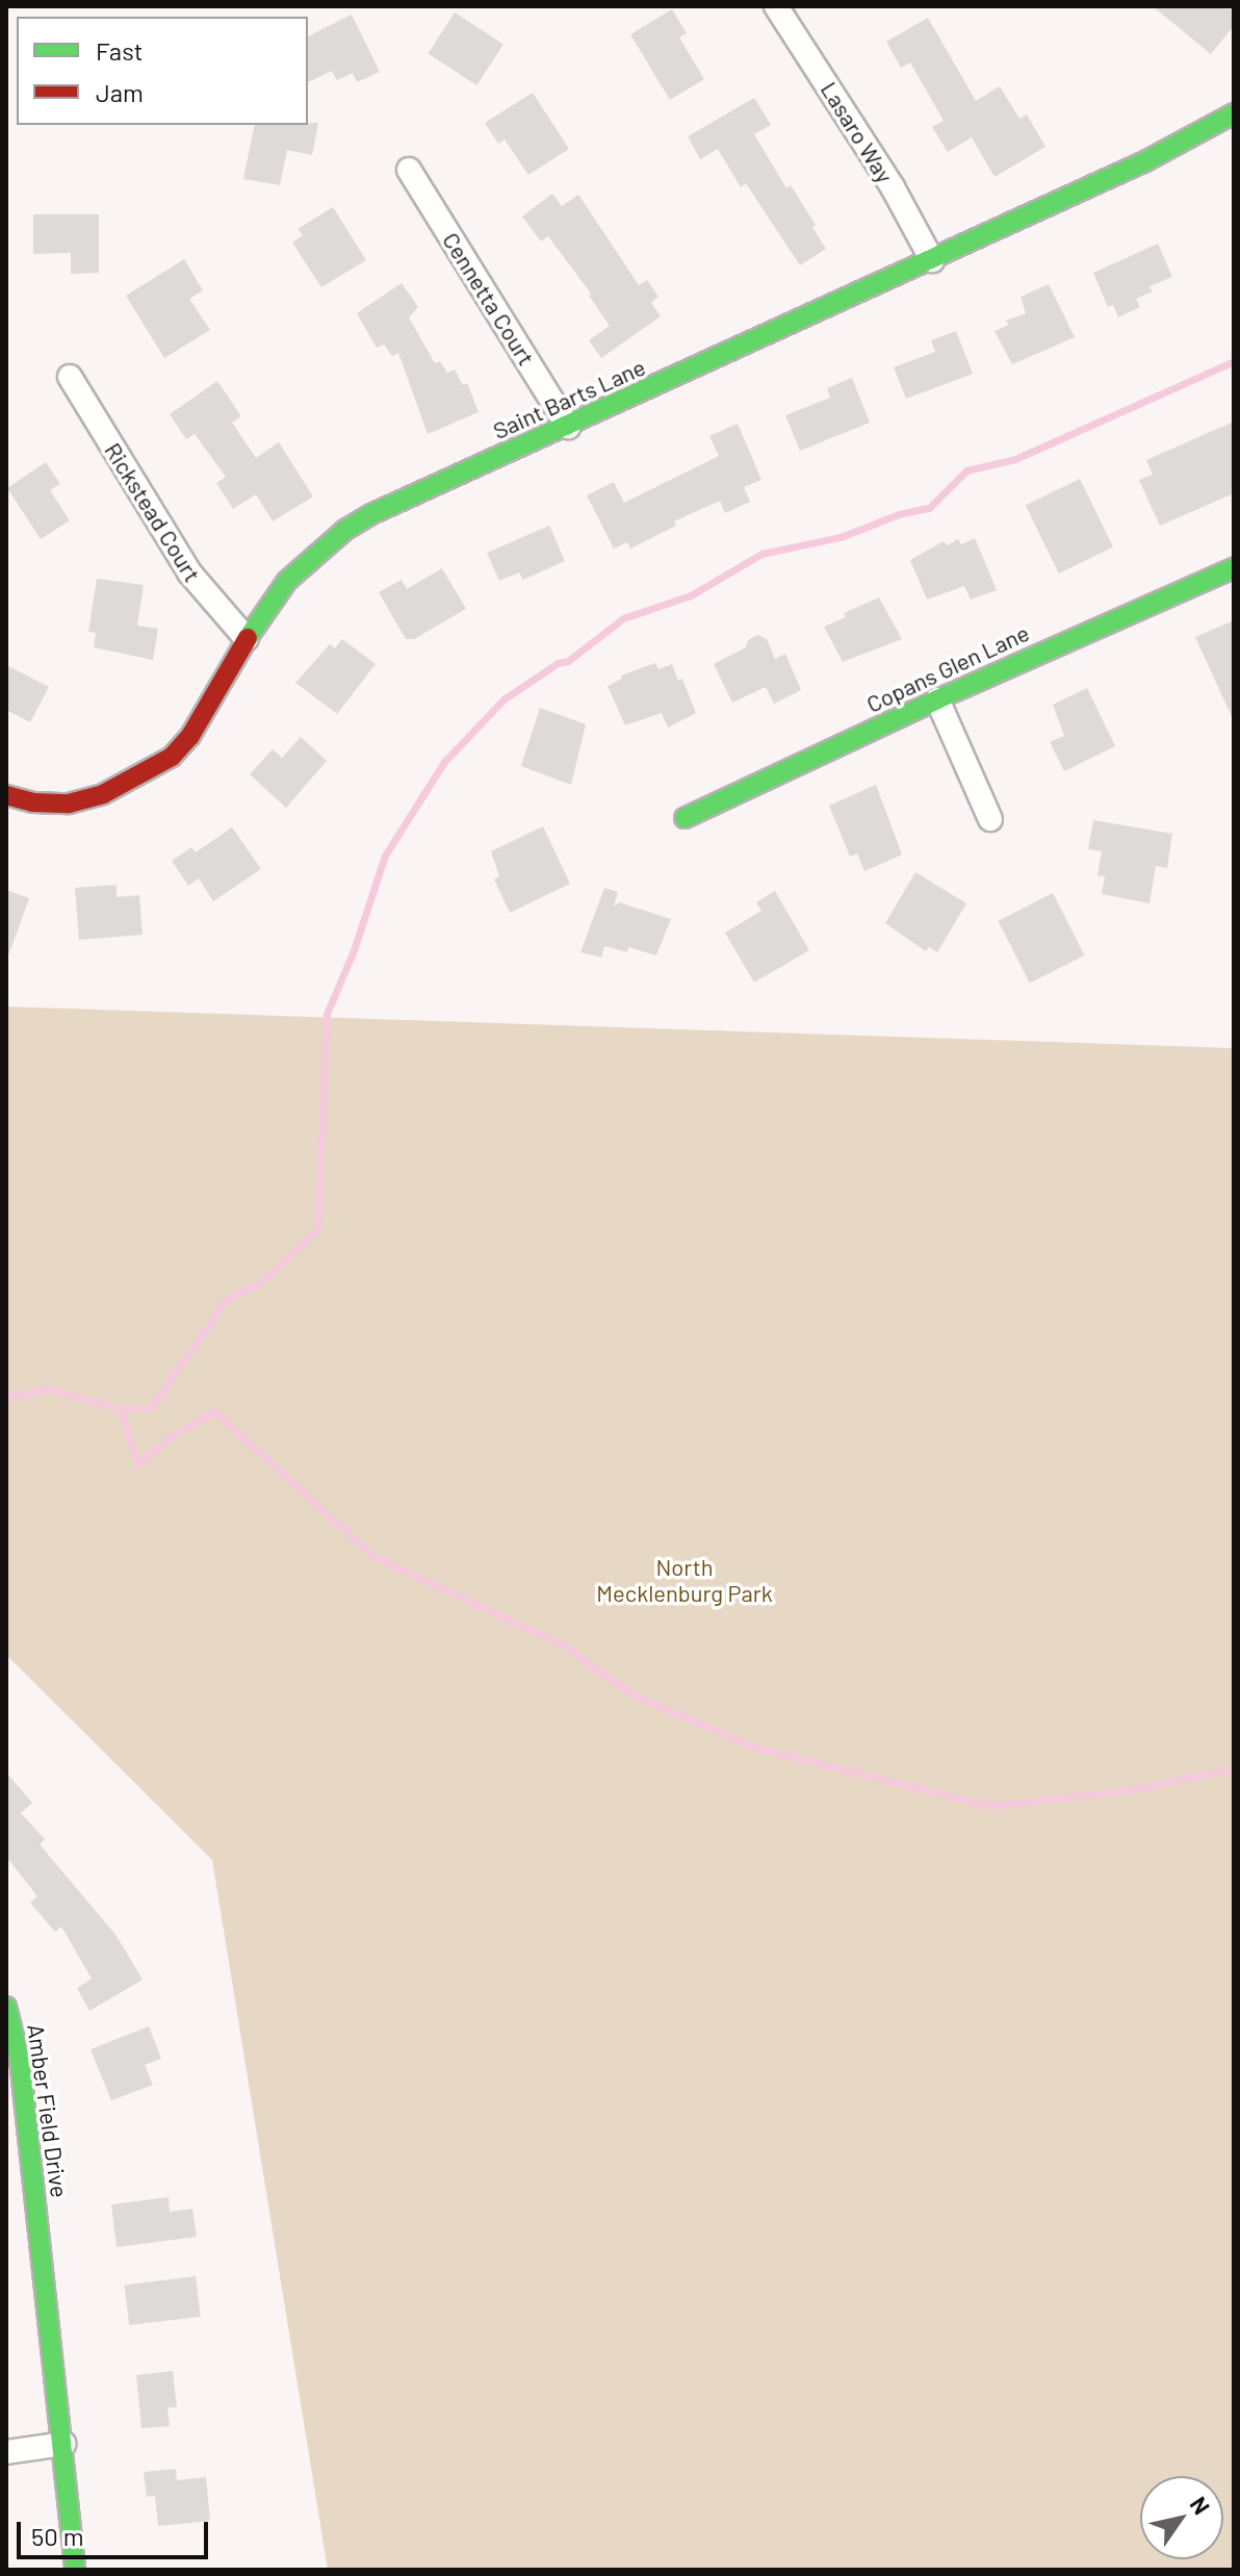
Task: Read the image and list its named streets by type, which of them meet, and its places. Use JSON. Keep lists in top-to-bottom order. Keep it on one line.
{"streets":{"street":["Lasaro Way","Cennetta Court","Saint Barts Lane","Rickstead Court","Copans Glen Lane","Amber Field Drive"]},"crossings":[["Lasaro Way","Saint Barts Lane"],["Cennetta Court","Saint Barts Lane"],["Saint Barts Lane","Rickstead Court"]],"parks":["North Mecklenburg Park"],"legend":["Fast","Jam"],"scale_bar":"50 m","north":"top right"}
